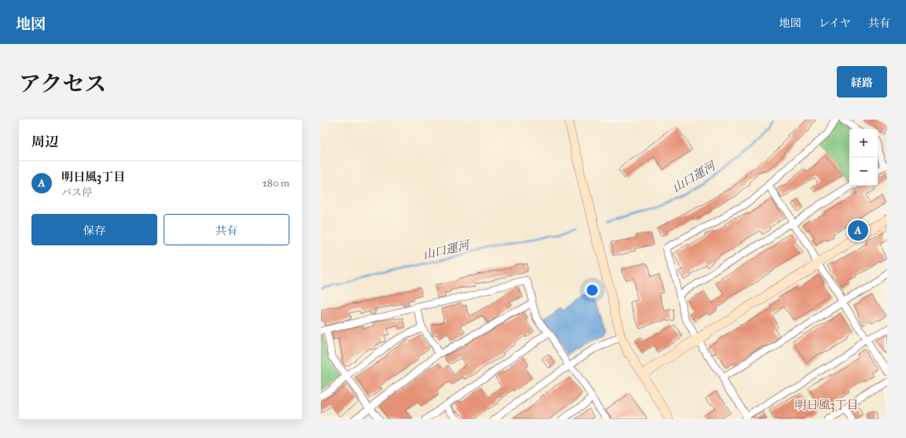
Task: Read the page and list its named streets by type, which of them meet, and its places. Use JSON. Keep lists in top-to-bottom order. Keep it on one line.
{"districts":["明日風3丁目"],"water":["山口運河"],"page":{"header":"地図","nav":["地図","レイヤ","共有"],"title":"アクセス","buttons":["経路",["保存","共有"]],"heading":"周辺","map_buttons":["+","−"],"list":[{"mark":"A","name":"明日風3丁目","note":"バス停","value":"280 m"}],"pins":"A"}}
